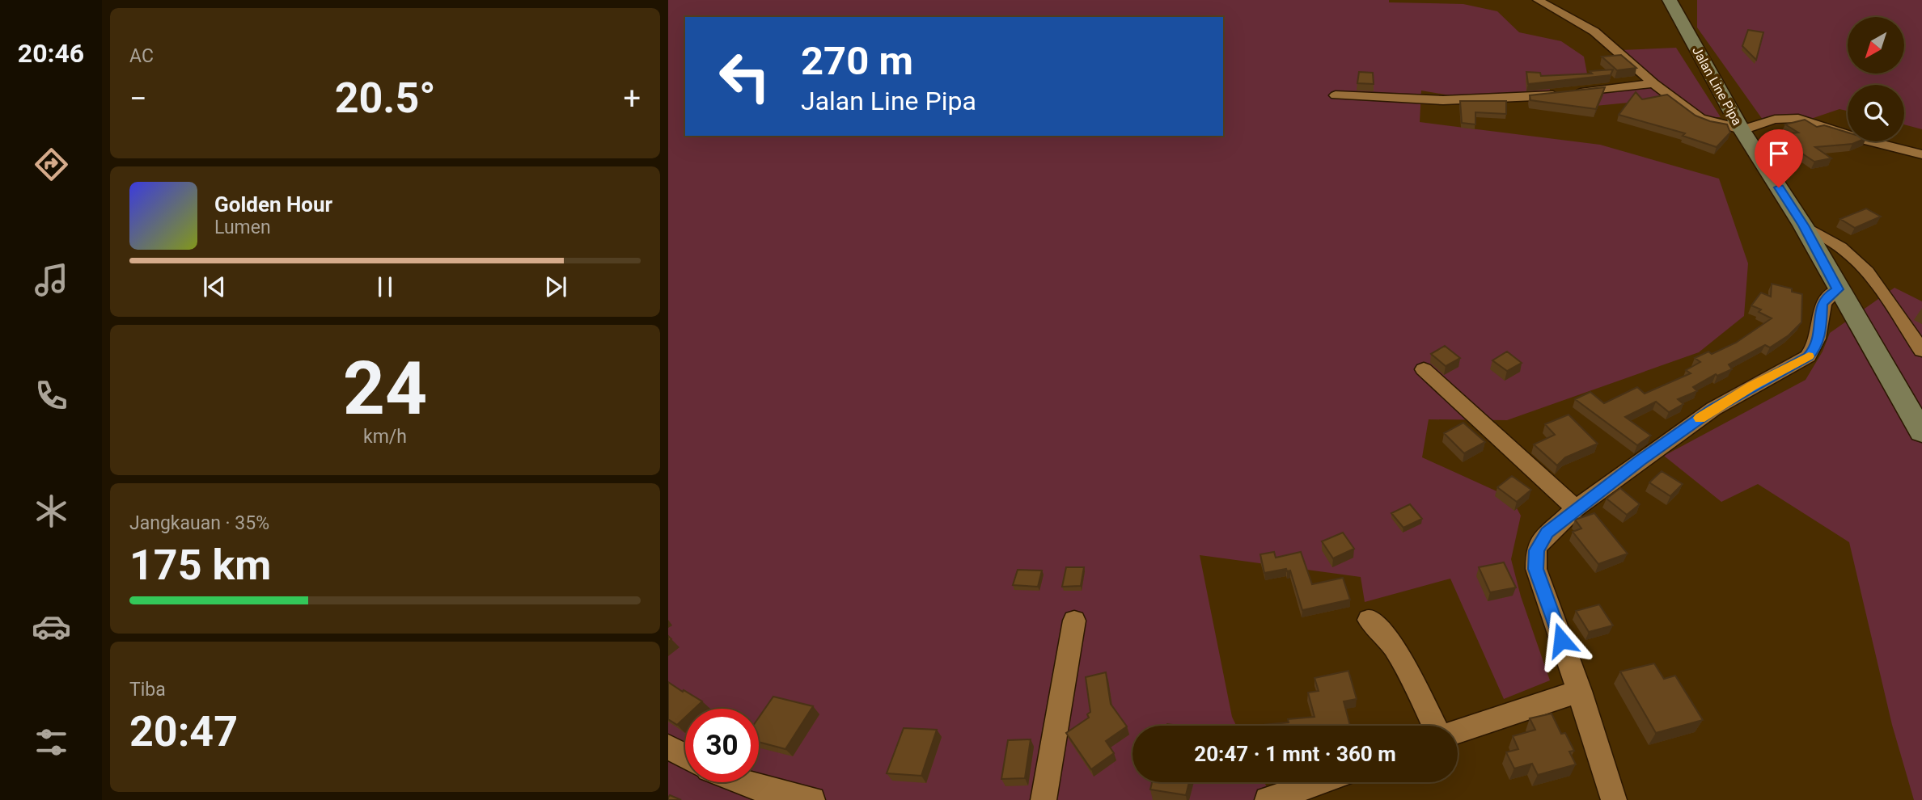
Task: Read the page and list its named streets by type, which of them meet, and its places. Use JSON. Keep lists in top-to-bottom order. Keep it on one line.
{"streets":{"main road":["Jalan Line Pipa"]},"north":"bottom left","page":{"tabs":"20:46","tile":["AC",["24","km/h"],["Jangkauan · 35%","175 km"],["Tiba","20:47"]],"turn":["270 m","Jalan Line Pipa"],"heat":["−","20.5°","+"],"song":["Golden Hour","Lumen"],"limit":"30","trip":"20:47 · 1 mnt · 360 m"}}
